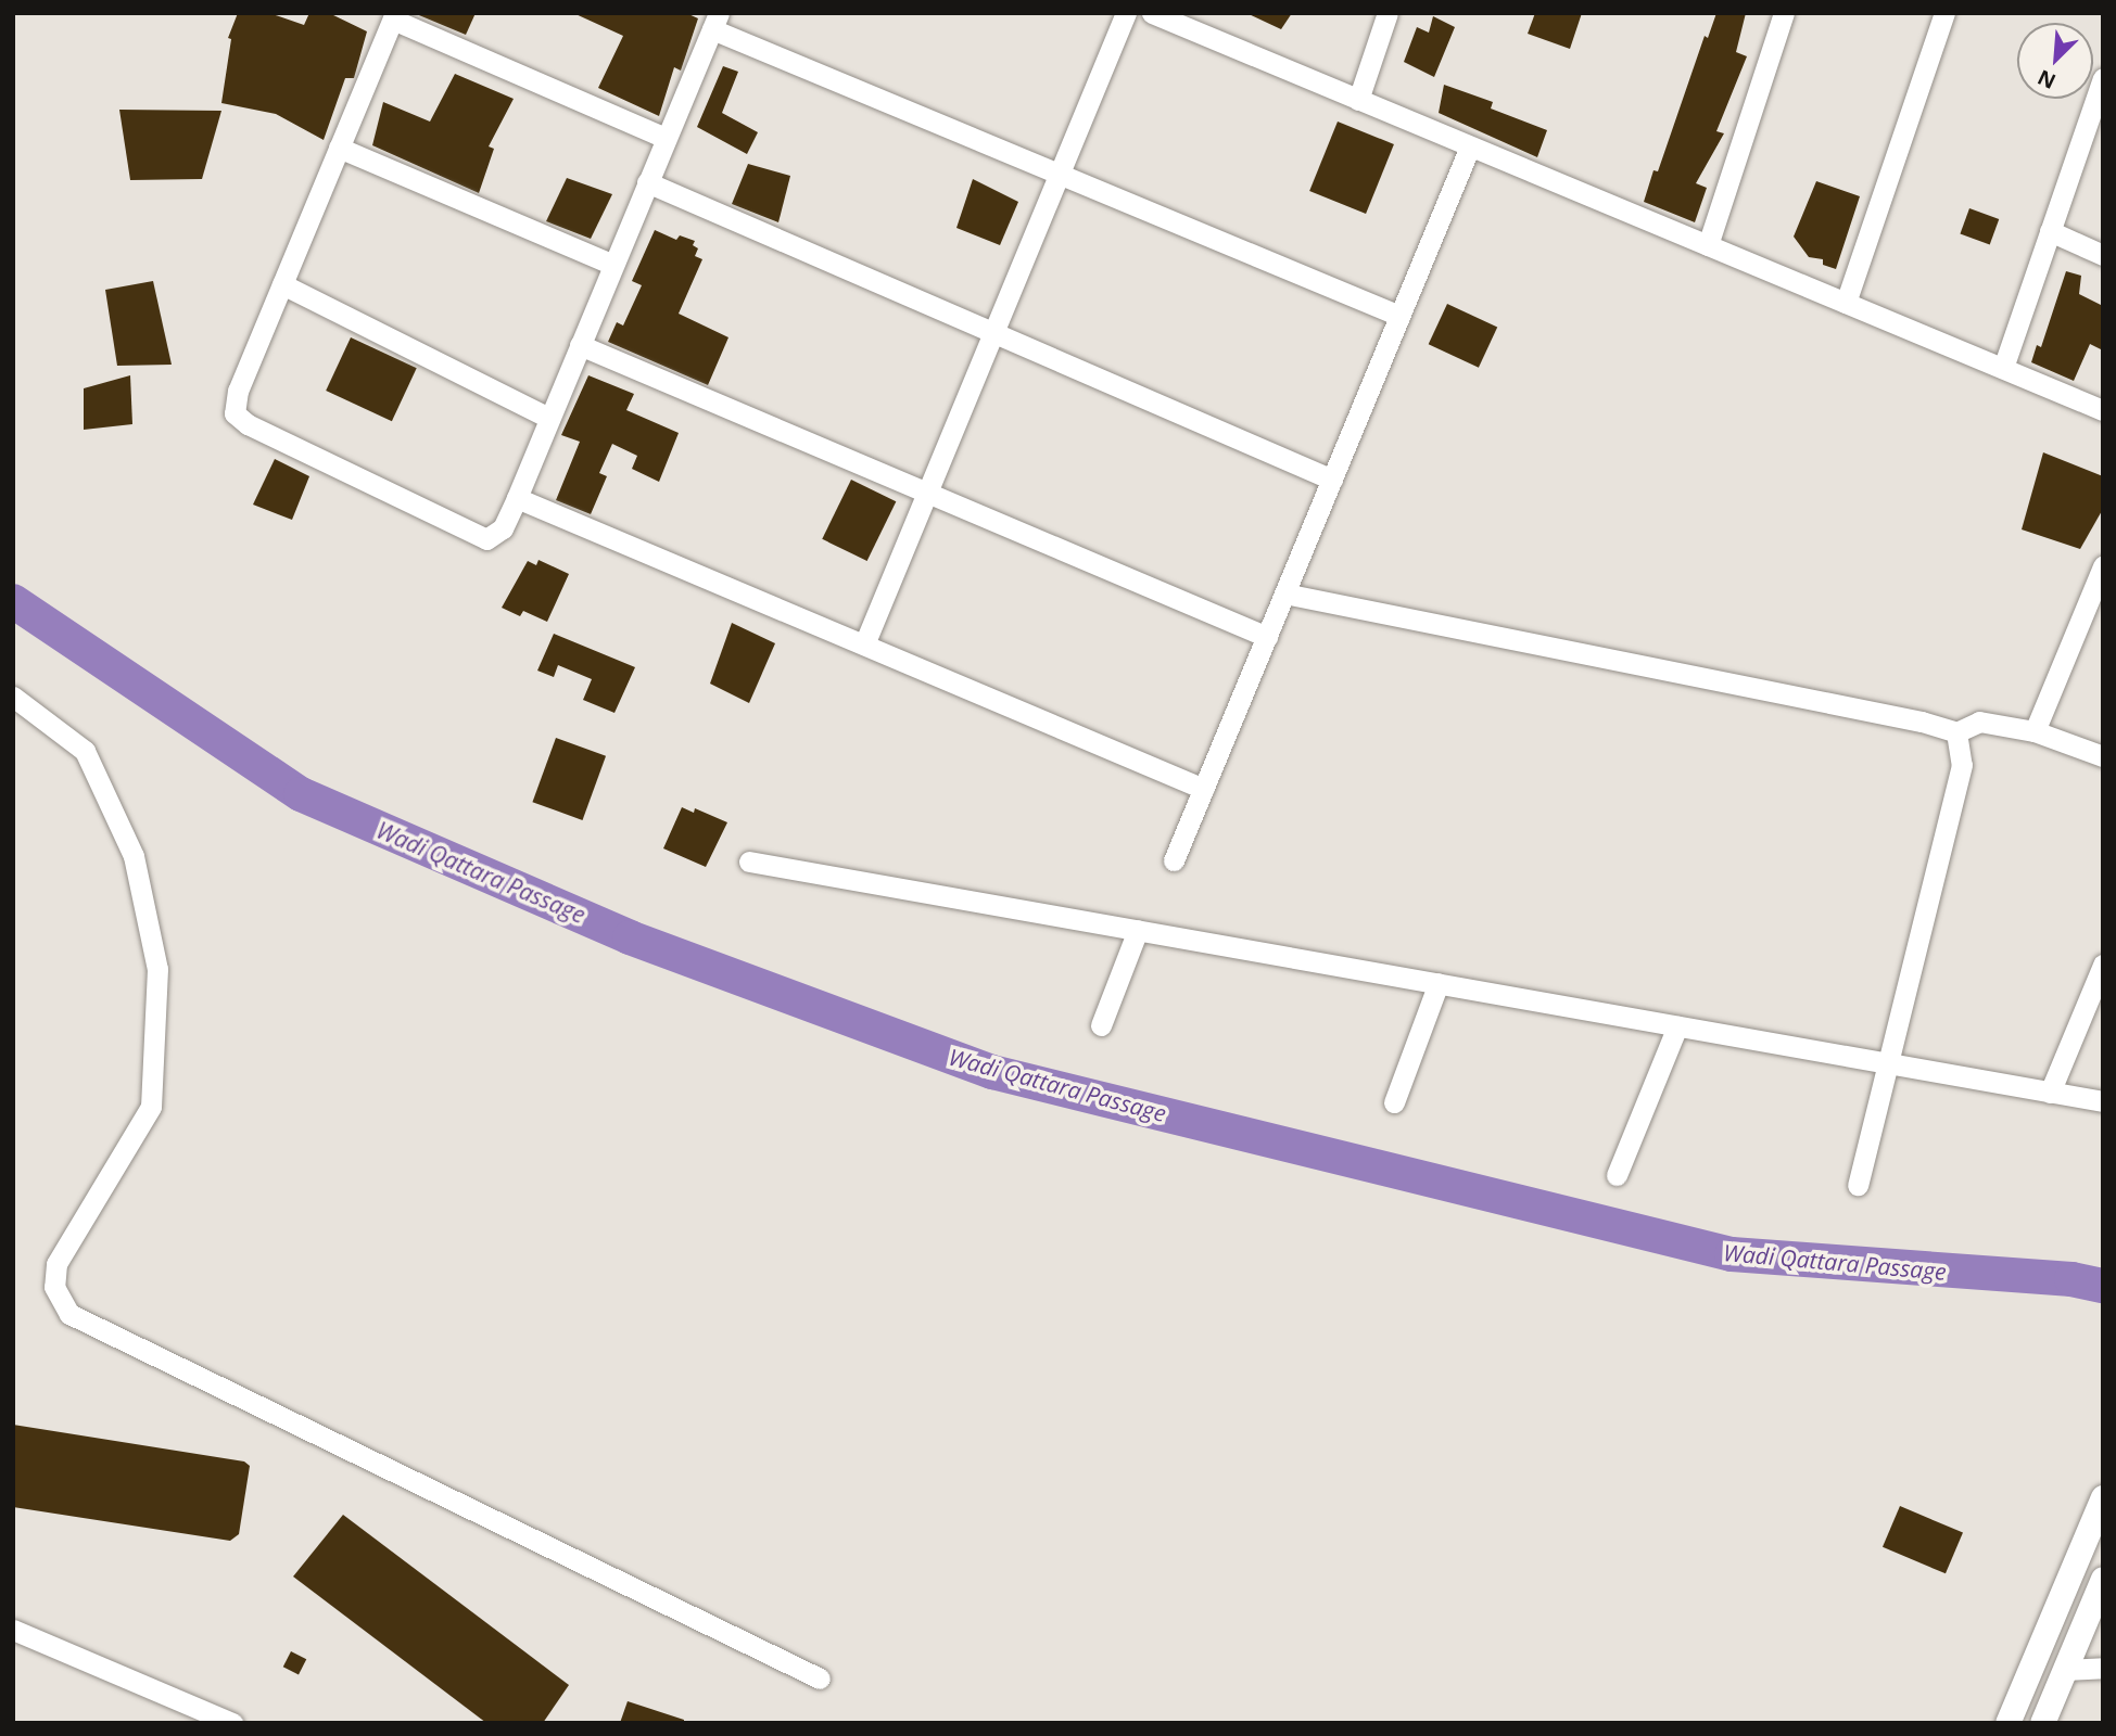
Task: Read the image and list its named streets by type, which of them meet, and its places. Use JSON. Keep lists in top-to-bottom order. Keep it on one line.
{"water":["Wadi Qattara Passage"],"north":"bottom left"}
